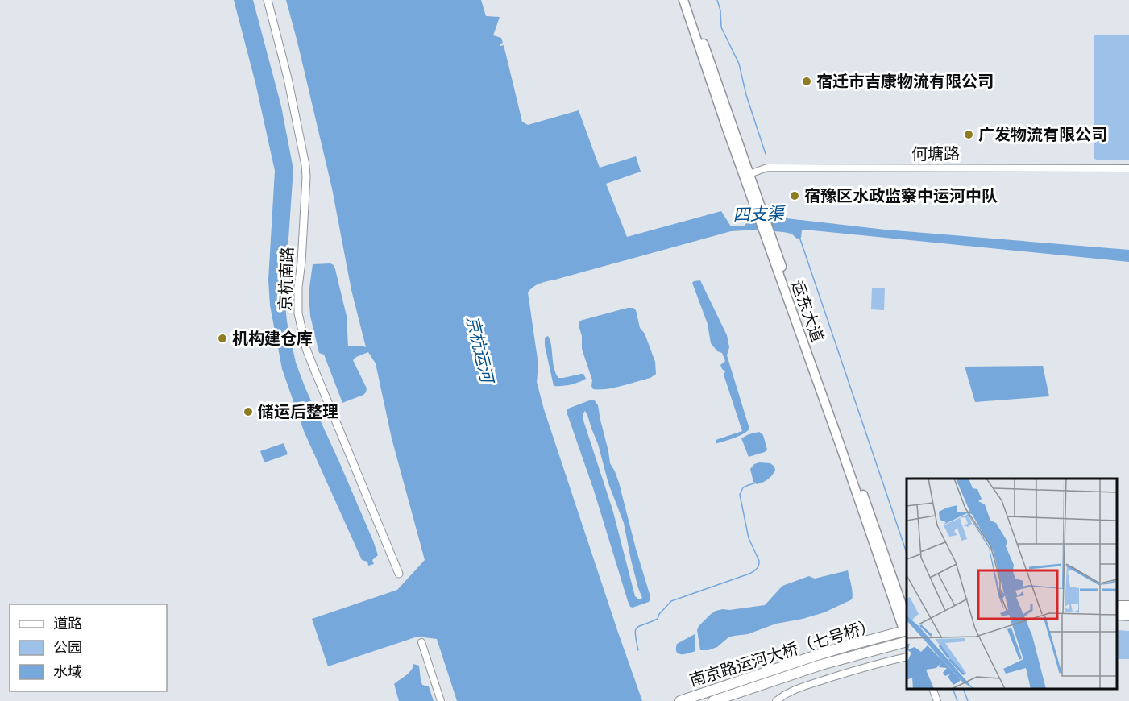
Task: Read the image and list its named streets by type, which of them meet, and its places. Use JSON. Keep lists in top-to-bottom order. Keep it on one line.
{"streets":{"main road":["运东大道","南京路运河大桥（七号桥）"],"street":["何塘路","京杭南路"]},"crossings":[["何塘路","运东大道"]],"water":["四支渠","京杭运河"],"places":["宿迁市吉康物流有限公司","广发物流有限公司","宿豫区水政监察中运河中队","机构建仓库","储运后整理"],"legend":["道路","公园","水域"]}
